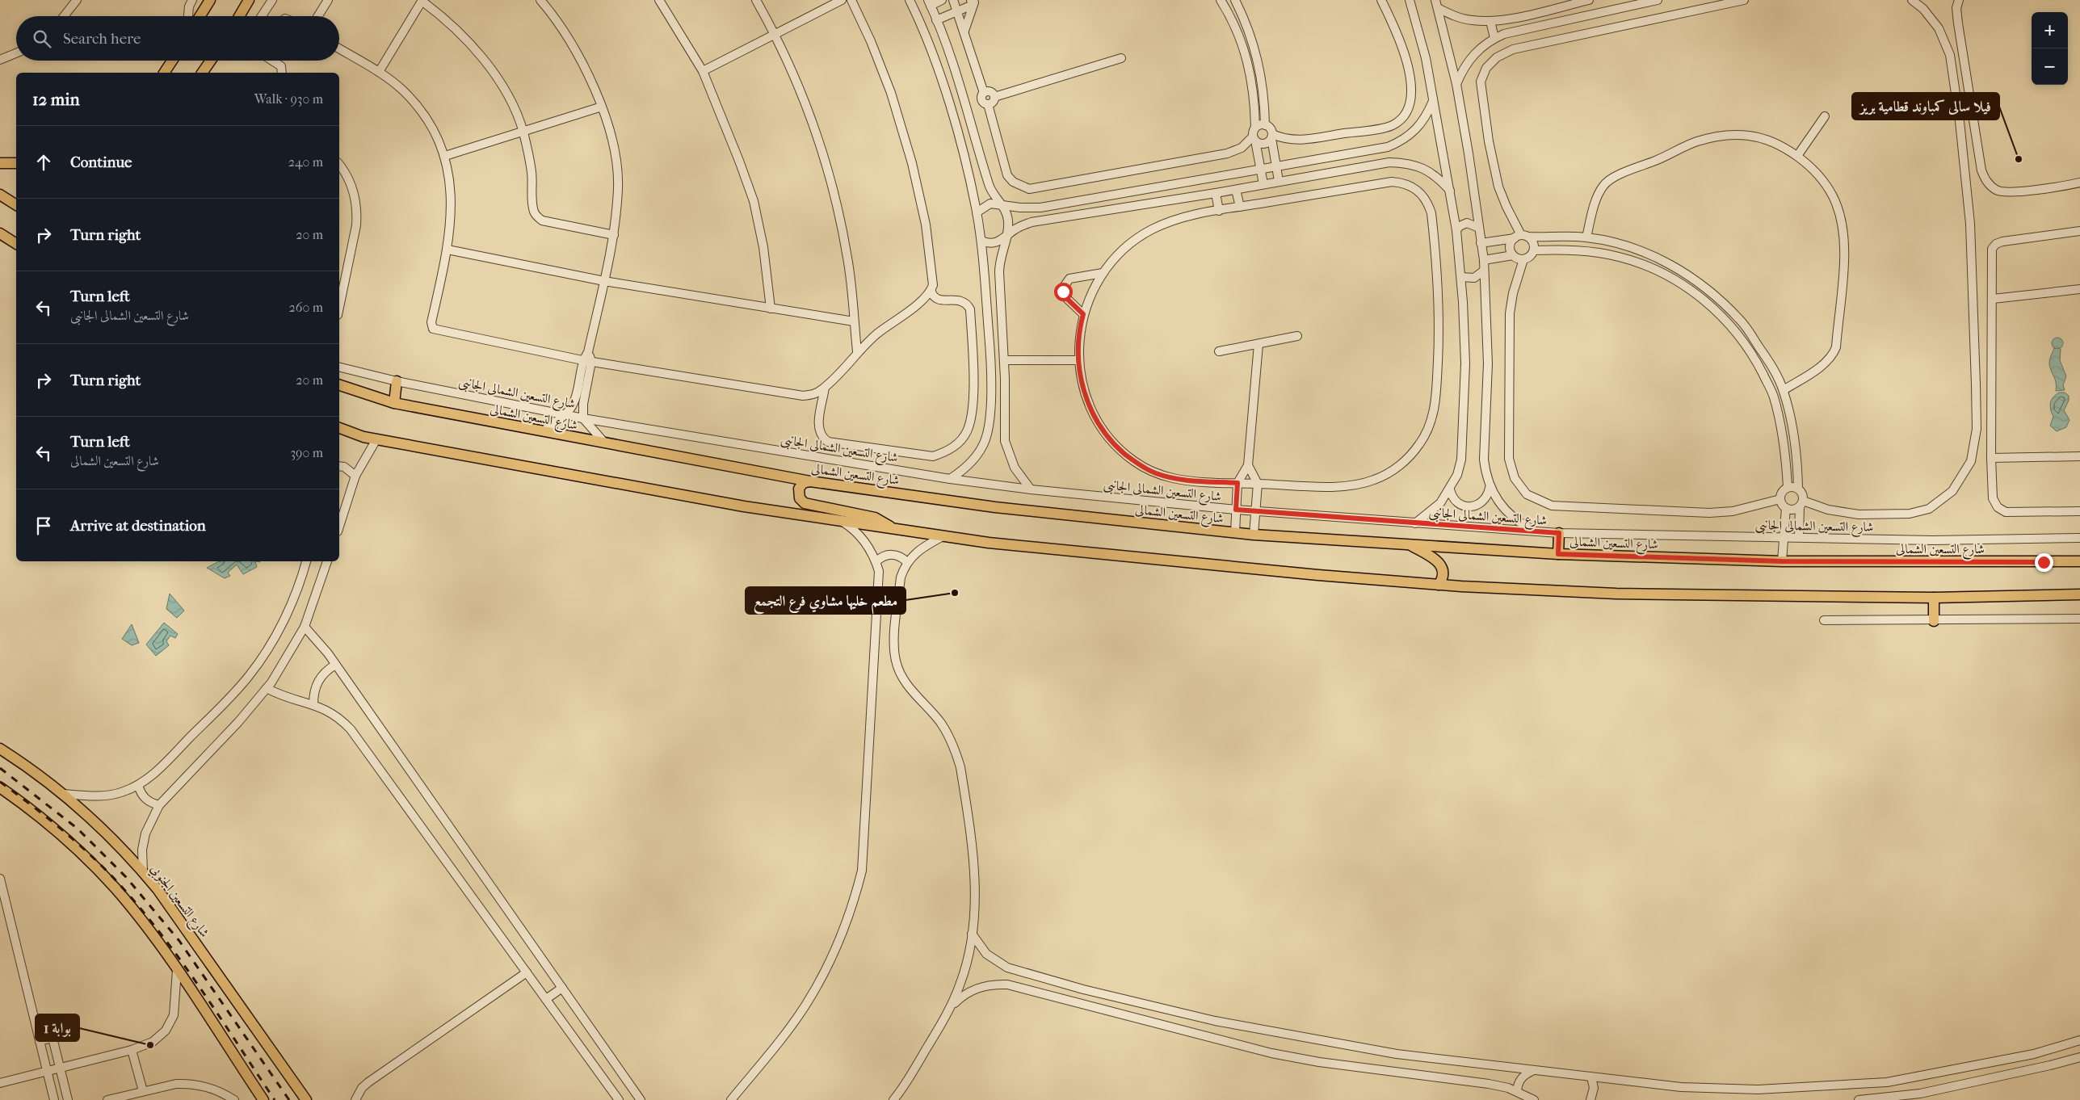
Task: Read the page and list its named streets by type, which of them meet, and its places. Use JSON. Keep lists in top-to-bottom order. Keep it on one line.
{"streets":{"main road":["شارع التسعين الشمالى","شارع التسعين الجنوبي"],"street":["شارع التسعين الشمالى الجانبى"]},"places":["فيلا سالى كمباوند قطامية بريز","مطعم خليها مشاوي فرع التجمع","بوابة 1"],"page":{"map_buttons":["+","−"],"search":"Search here","heading":["12 min","Walk · 930 m"],"list":[["Continue","240 m"],["Turn right","20 m"],["Turn left","شارع التسعين الشمالى الجانبى","260 m"],["Turn right","20 m"],["Turn left","شارع التسعين الشمالى","390 m"],"Arrive at destination"]}}
